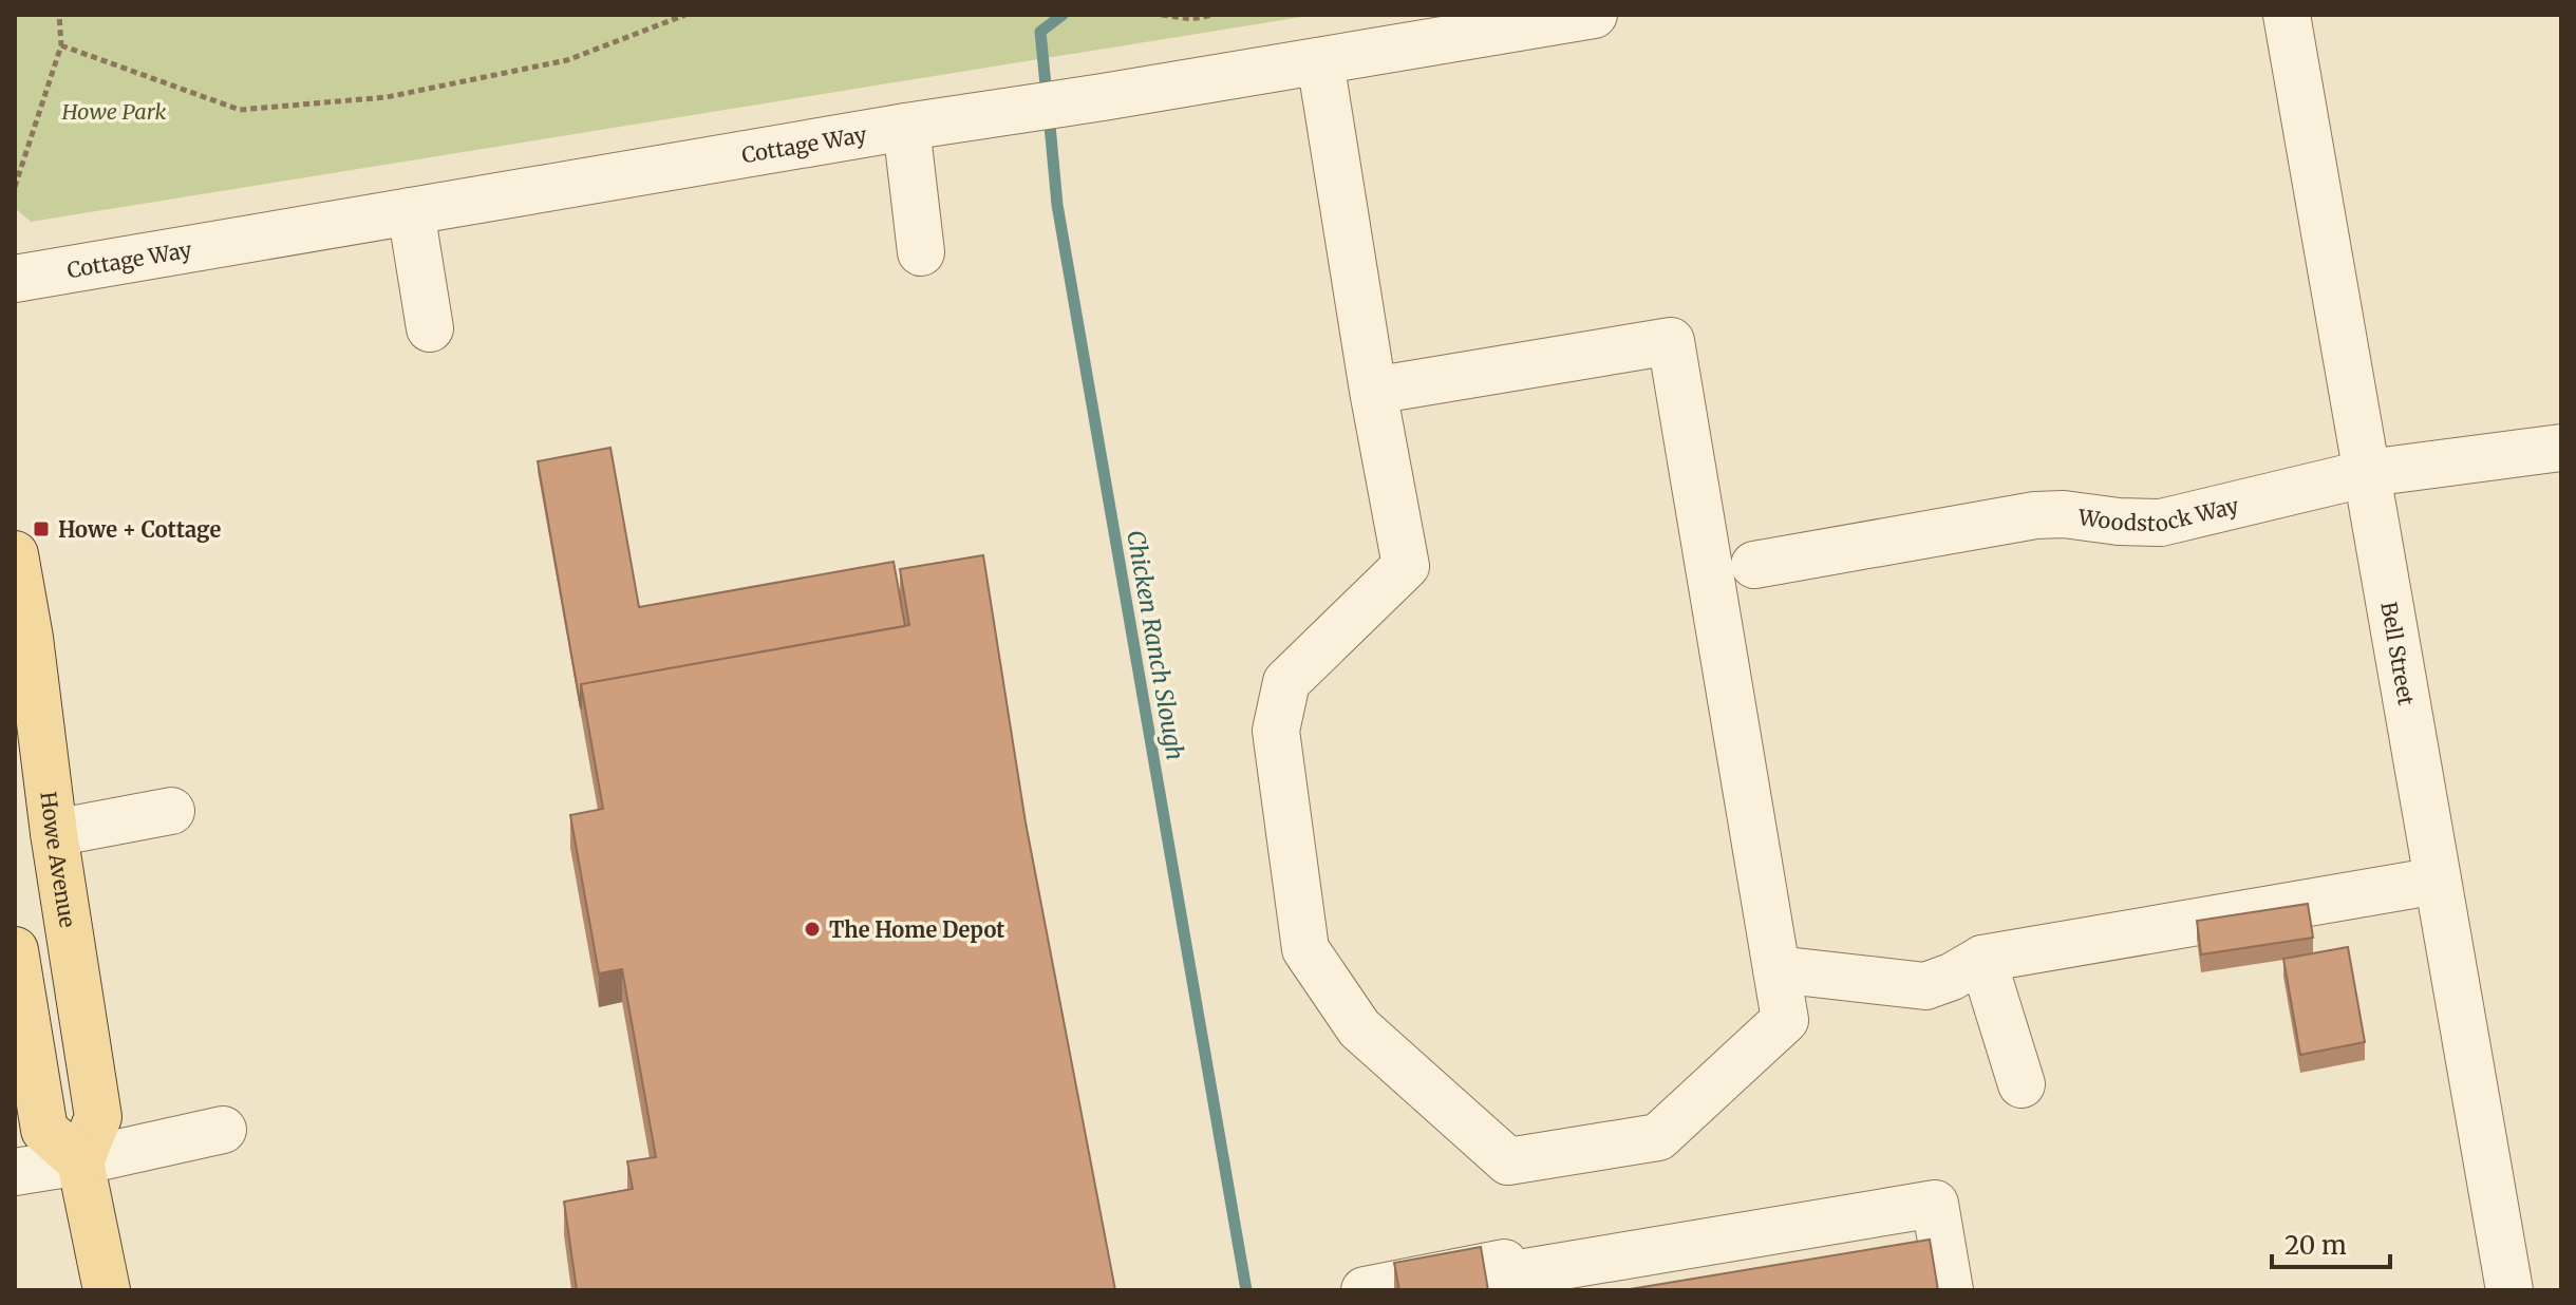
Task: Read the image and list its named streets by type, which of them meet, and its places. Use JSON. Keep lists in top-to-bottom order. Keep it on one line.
{"streets":{"main road":["Howe Avenue"],"street":["Cottage Way","Woodstock Way","Bell Street"]},"crossings":[["Woodstock Way","Bell Street"]],"water":["Chicken Ranch Slough"],"parks":["Howe Park"],"places":{"transit":["Howe + Cottage"],"other":["The Home Depot"]},"scale_bar":"20 m"}
